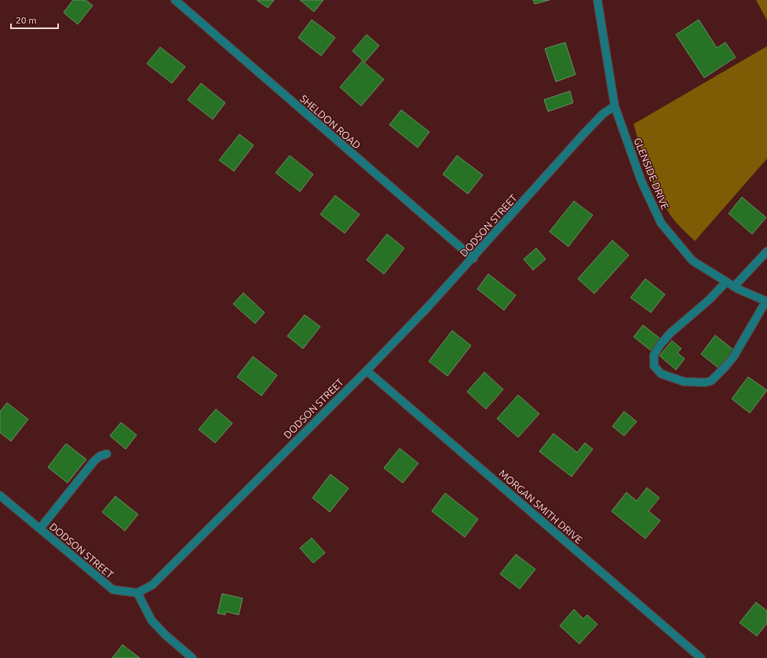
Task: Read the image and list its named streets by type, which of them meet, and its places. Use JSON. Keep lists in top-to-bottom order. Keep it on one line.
{"streets":{"street":["SHELDON ROAD","GLENSIDE DRIVE","DODSON STREET","MORGAN SMITH DRIVE"]},"crossings":[["SHELDON ROAD","DODSON STREET"],["GLENSIDE DRIVE","DODSON STREET"],["DODSON STREET","MORGAN SMITH DRIVE"]],"scale_bar":"20 m"}
